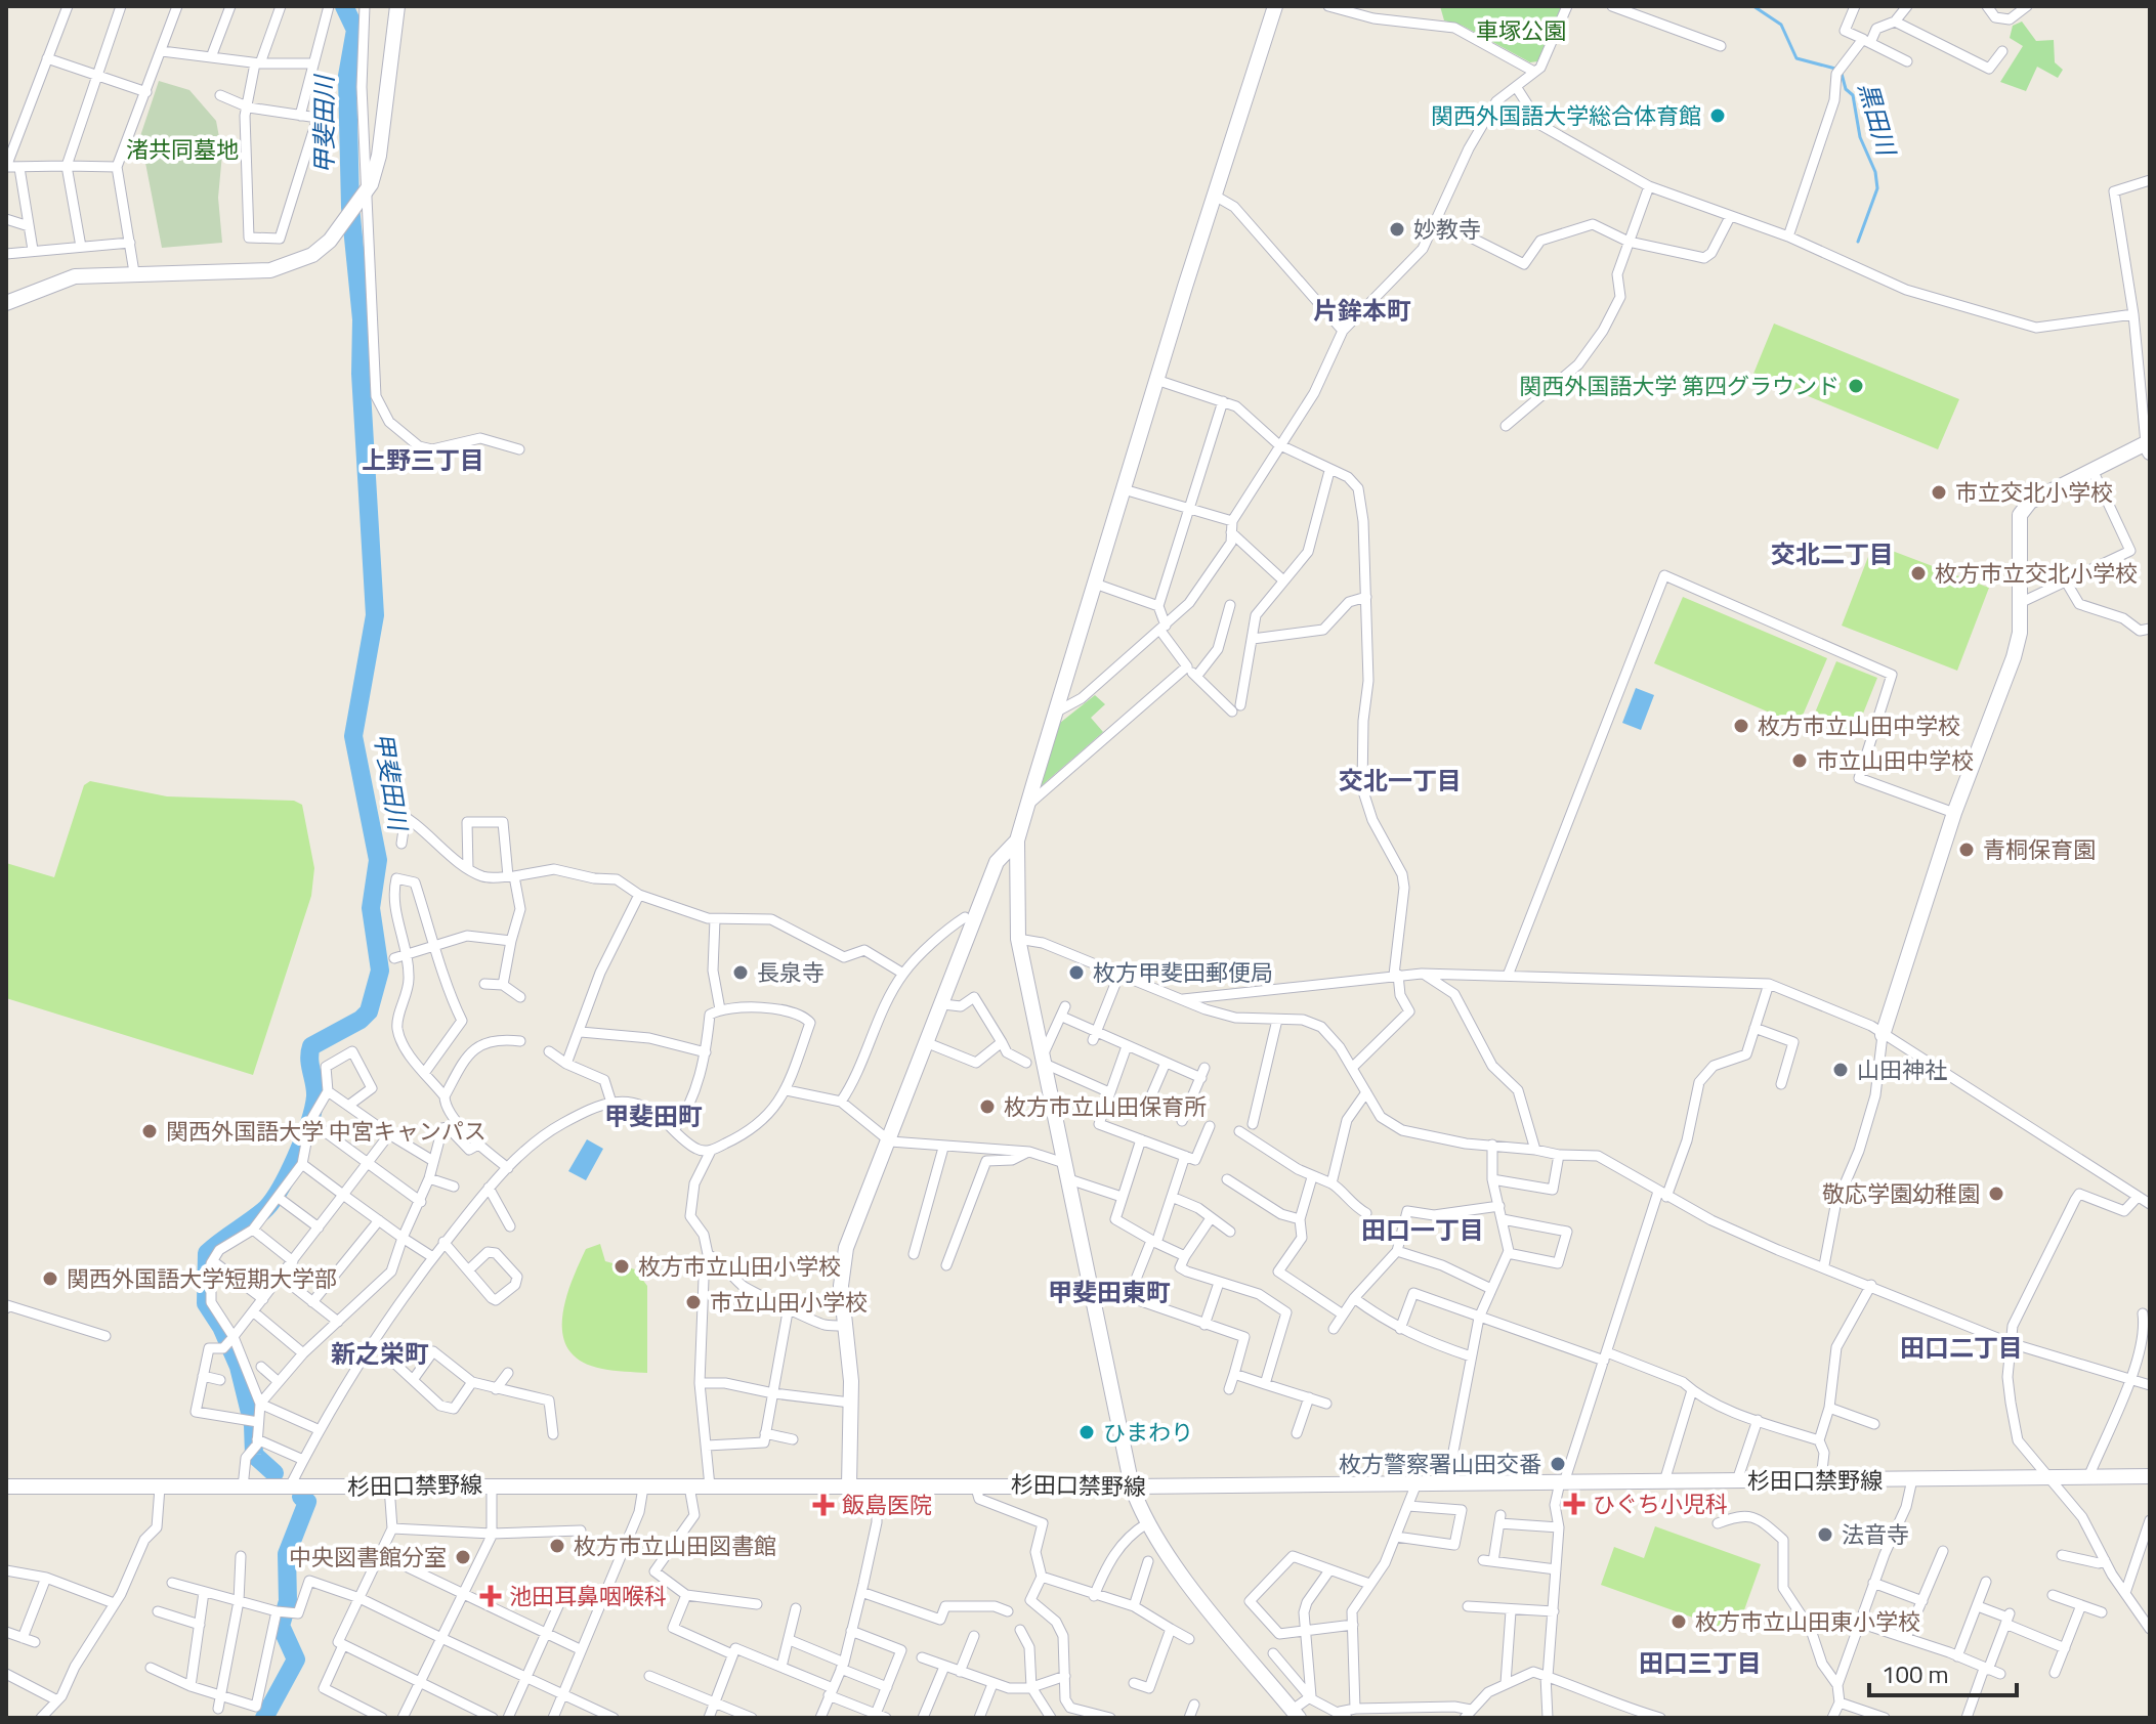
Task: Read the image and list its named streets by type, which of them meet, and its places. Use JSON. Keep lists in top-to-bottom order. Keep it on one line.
{"streets":{"street":["杉田口禁野線"]},"districts":["片鉾本町","上野三丁目","交北二丁目","交北一丁目","甲斐田町","田口一丁目","甲斐田東町","田口二丁目","新之栄町","田口三丁目"],"water":["黒田川","甲斐田川"],"parks":["車塚公園","渚共同墓地"],"places":{"other":["関西外国語大学総合体育館","妙教寺","関西外国語大学 第四グラウンド","市立交北小学校","枚方市立交北小学校","枚方市立山田中学校","市立山田中学校","青桐保育園","長泉寺","枚方甲斐田郵便局","山田神社","枚方市立山田保育所","関西外国語大学 中宮キャンパス","敬応学園幼稚園","枚方市立山田小学校","関西外国語大学短期大学部","市立山田小学校","ひまわり","枚方警察署山田交番","法音寺","枚方市立山田図書館","中央図書館分室","枚方市立山田東小学校"],"health":["ひぐち小児科","飯島医院","池田耳鼻咽喉科"]},"scale_bar":"100 m"}
